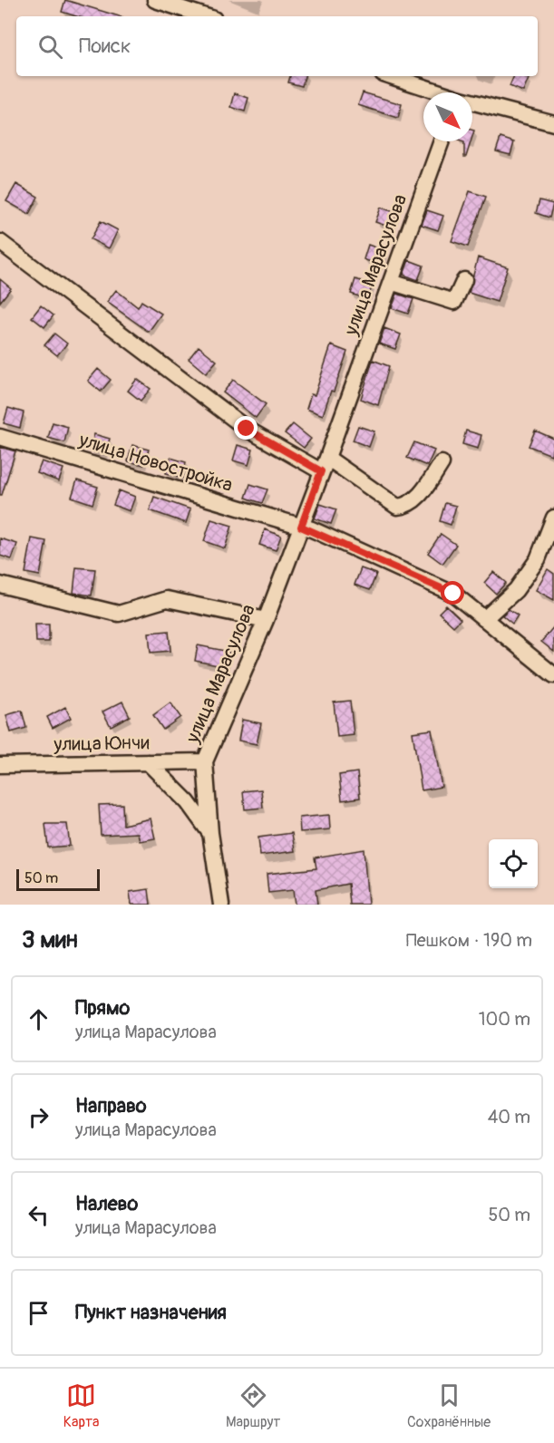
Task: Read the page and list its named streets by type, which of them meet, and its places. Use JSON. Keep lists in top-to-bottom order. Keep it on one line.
{"streets":{"street":["улица Марасулова","улица Новостройка","улица Юнчи"]},"crossings":[["улица Марасулова","улица Новостройка"],["улица Марасулова","улица Юнчи"]],"scale_bar":"50 m","north":"bottom right","page":{"search":"Поиск","scale":"50 m","heading":["3 мин","Пешком · 190 m"],"list":[["Прямо","улица Марасулова","100 m"],["Направо","улица Марасулова","40 m"],["Налево","улица Марасулова","50 m"],"Пункт назначения"],"nav":["Карта","Маршрут","Сохранённые"]}}
